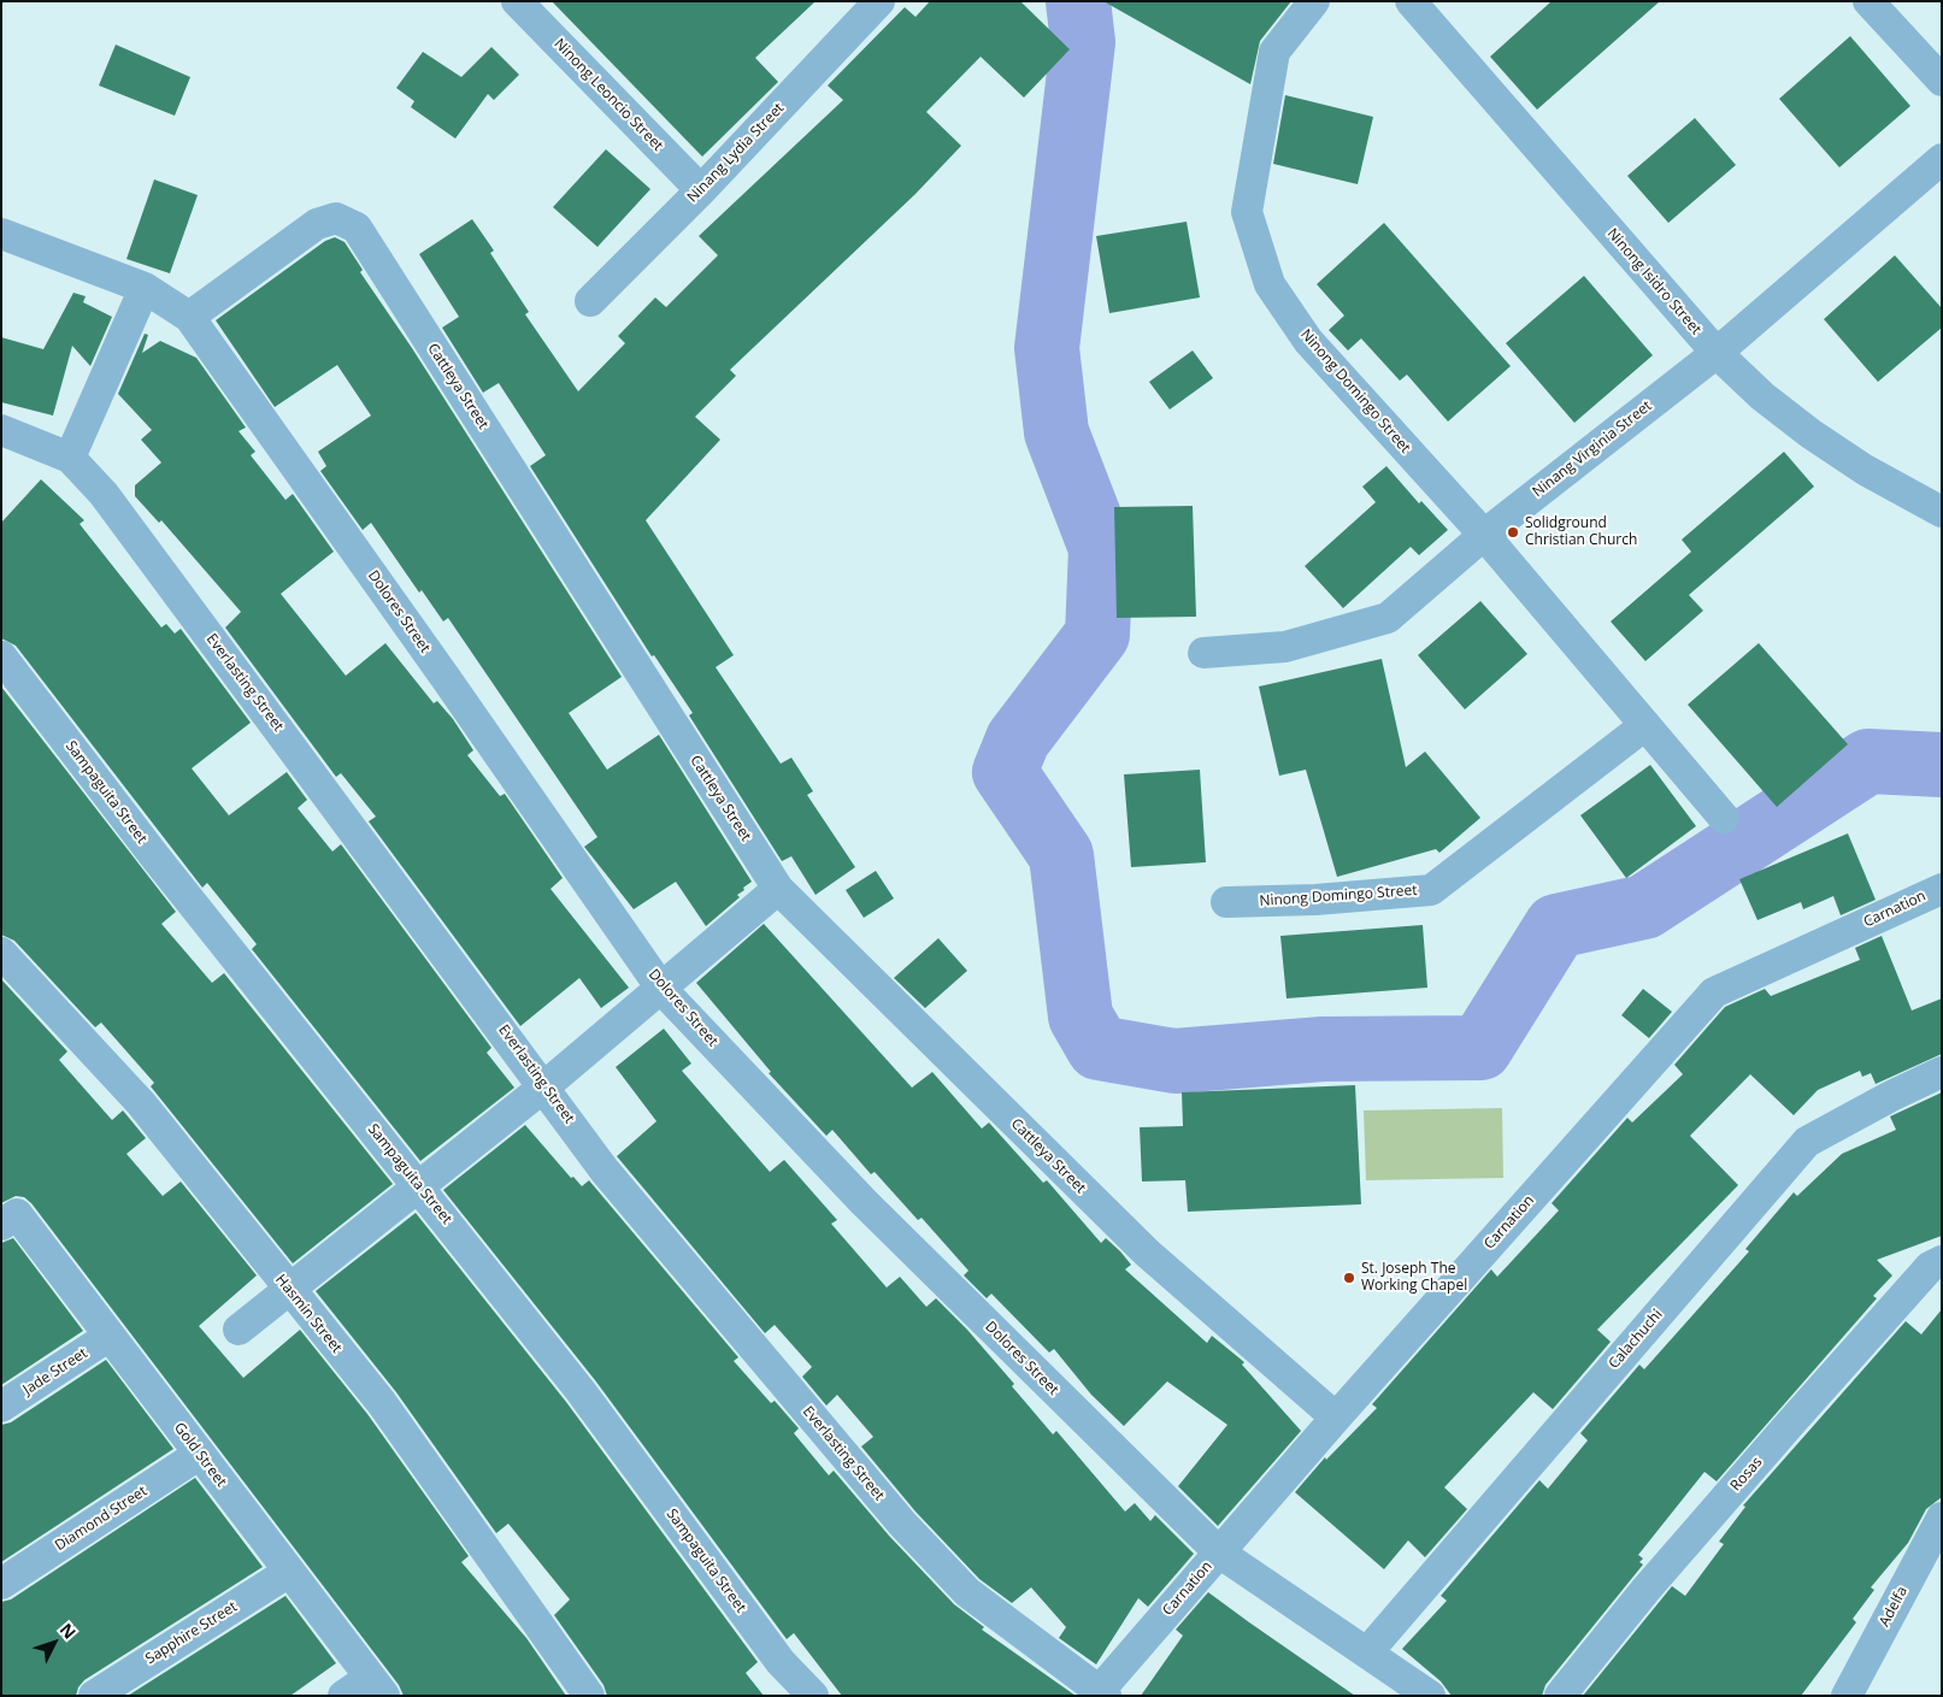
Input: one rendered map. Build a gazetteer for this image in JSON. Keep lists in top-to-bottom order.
{
  "streets": {
    "street": [
      "Ninong Leoncio Street",
      "Ninang Lydia Street",
      "Ninong Isidro Street",
      "Cattleya Street",
      "Ninong Domingo Street",
      "Ninang Virginia Street",
      "Dolores Street",
      "Everlasting Street",
      "Sampaguita Street",
      "Carnation",
      "Hasmin Street",
      "Calachuchi",
      "Jade Street",
      "Gold Street",
      "Rosas",
      "Diamond Street",
      "Adelfa",
      "Sapphire Street"
    ]
  },
  "crossings": [
    ["Ninong Leoncio Street", "Ninang Lydia Street"],
    ["Ninong Isidro Street", "Ninang Virginia Street"],
    ["Cattleya Street", "Dolores Street"],
    ["Cattleya Street", "Carnation"],
    ["Ninong Domingo Street", "Ninang Virginia Street"],
    ["Dolores Street", "Carnation"],
    ["Dolores Street", "Calachuchi"],
    ["Everlasting Street", "Carnation"],
    ["Jade Street", "Gold Street"],
    ["Gold Street", "Diamond Street"],
    ["Gold Street", "Sapphire Street"]
  ],
  "places": ["Solidground Christian Church", "St. Joseph The Working Chapel"],
  "north": "top right"
}
